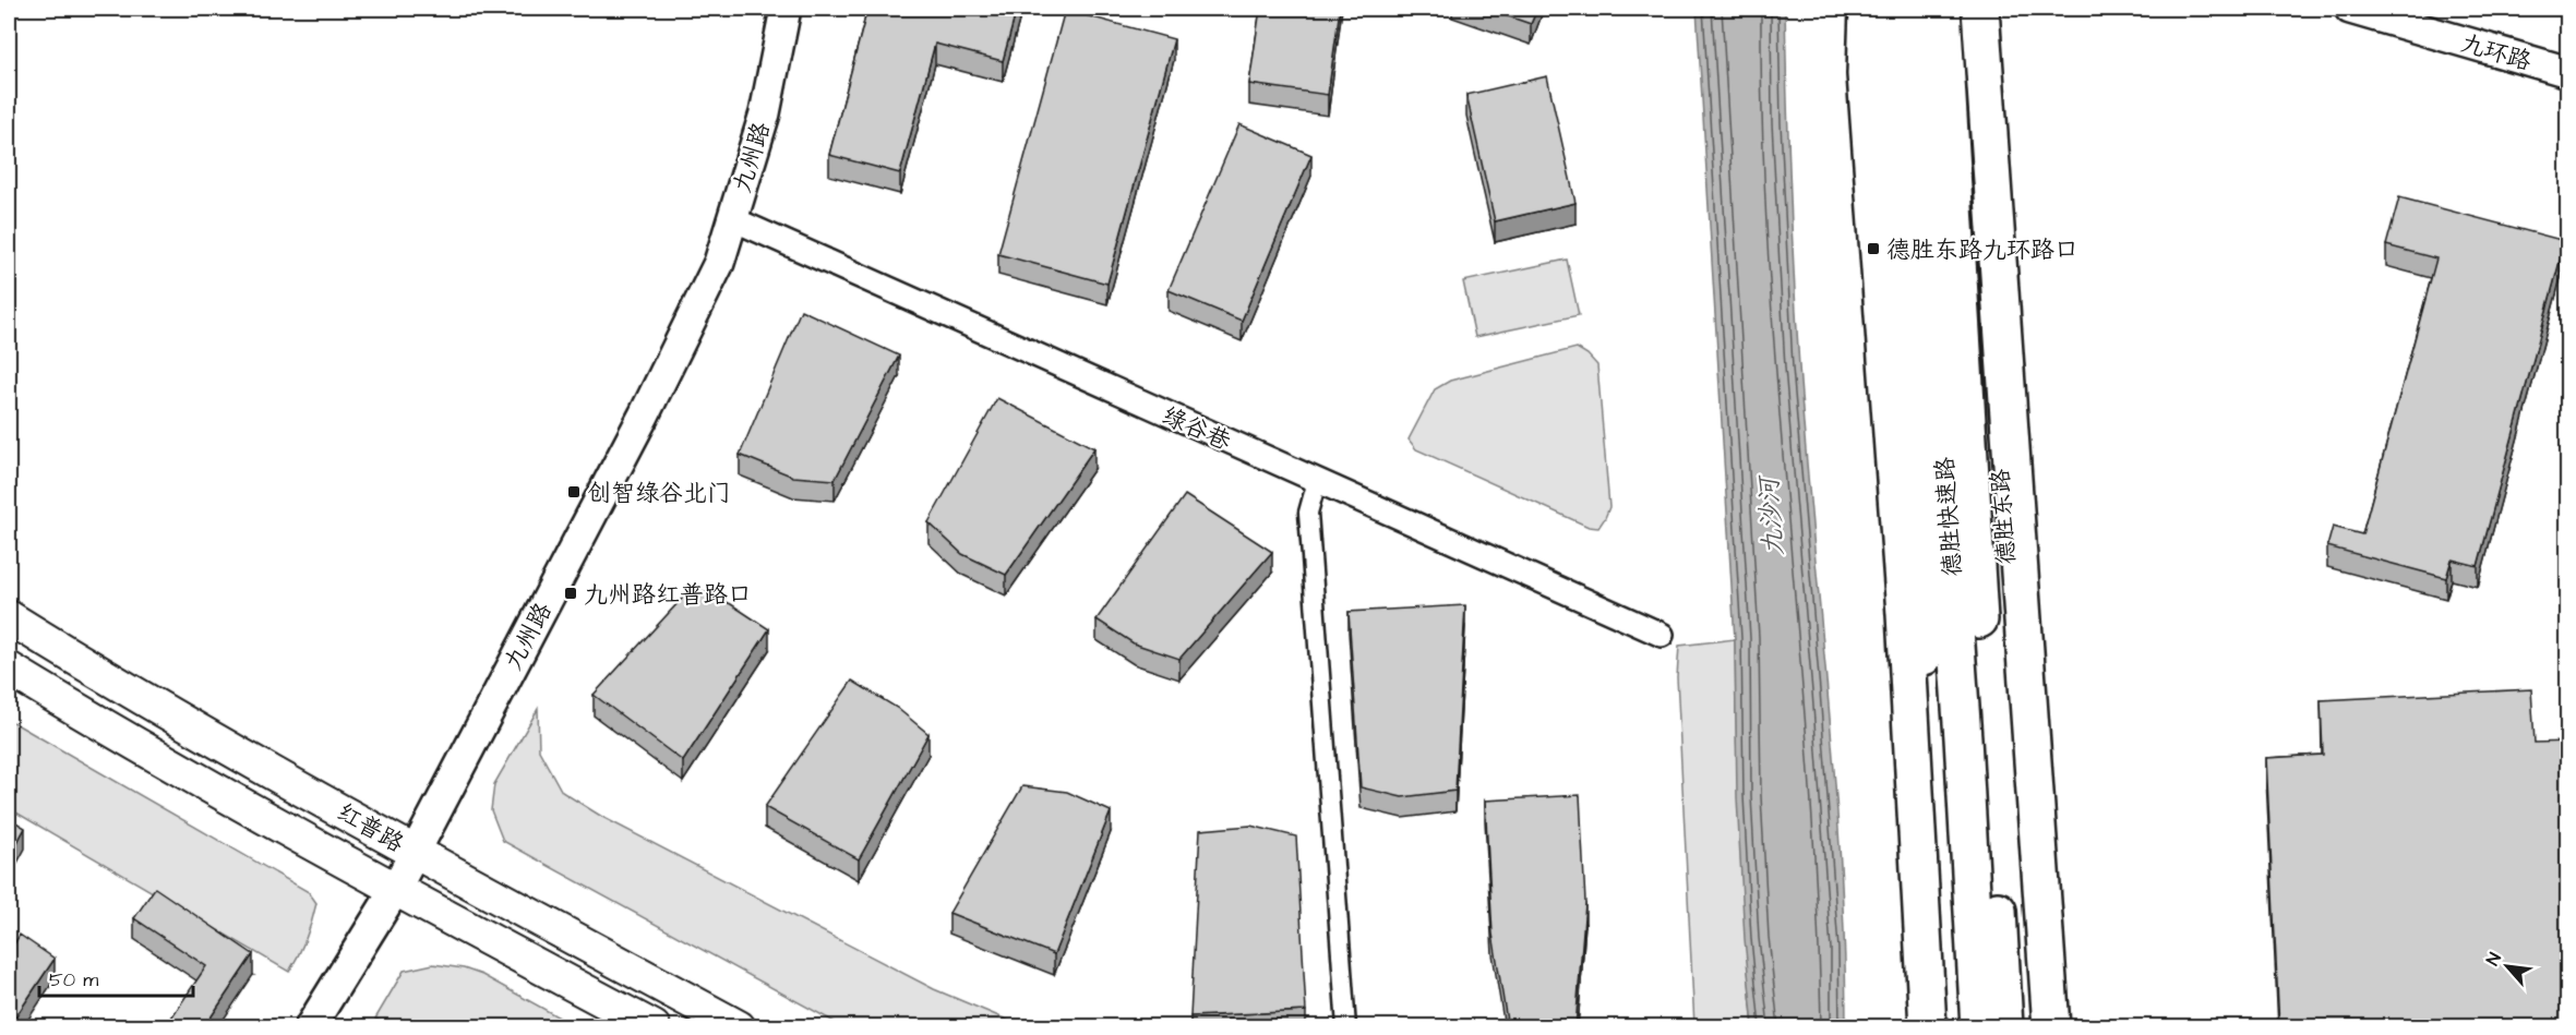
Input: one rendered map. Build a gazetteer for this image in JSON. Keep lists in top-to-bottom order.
{
  "streets": {
    "main road": ["德胜快速路", "德胜东路", "红普路"],
    "street": ["九环路", "九州路", "绿谷巷"]
  },
  "crossings": [
    ["九州路", "绿谷巷"],
    ["九州路", "红普路"]
  ],
  "water": ["九沙河"],
  "places": {
    "transit": ["德胜东路九环路口", "创智绿谷北门", "九州路红普路口"]
  },
  "scale_bar": "50 m",
  "north": "top left"
}
